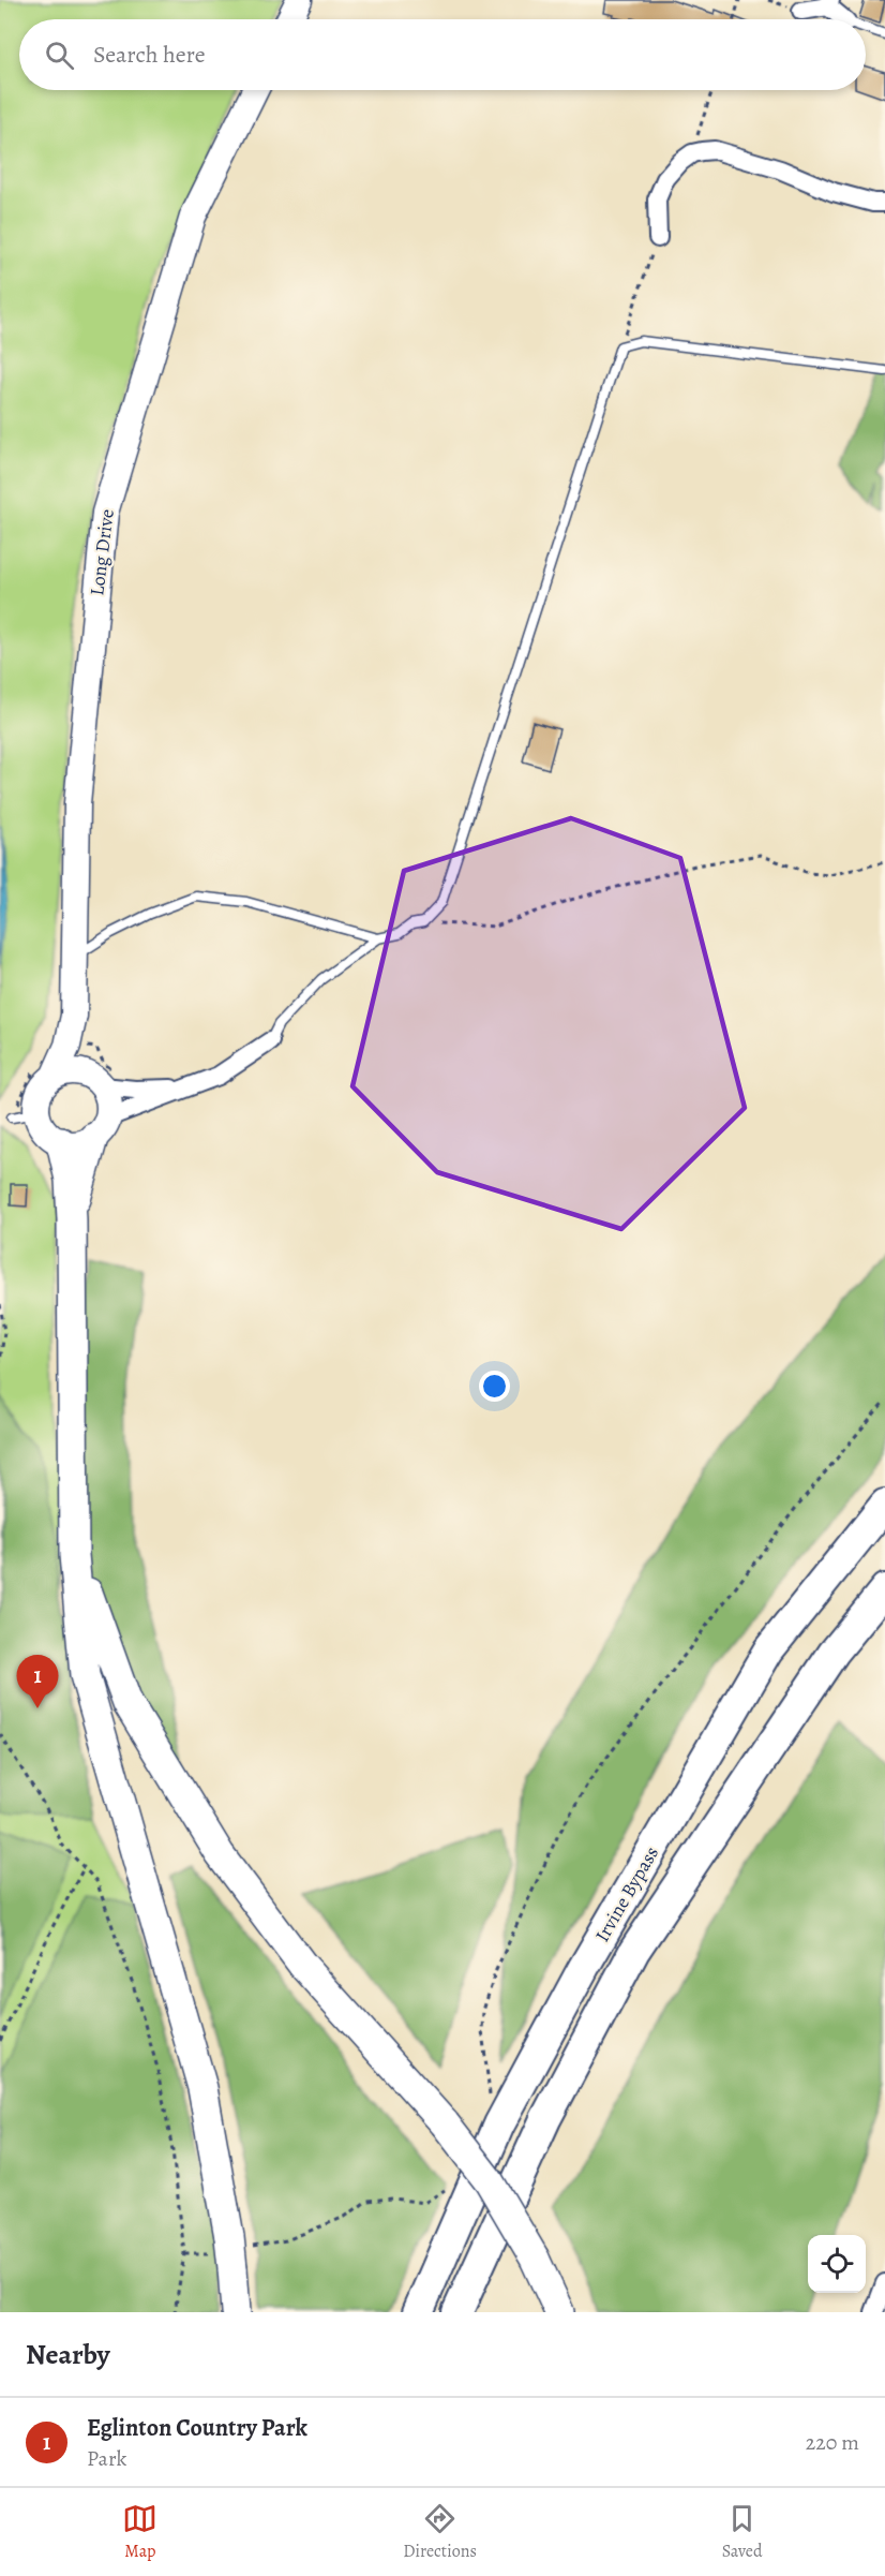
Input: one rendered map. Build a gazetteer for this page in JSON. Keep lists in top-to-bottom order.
{
  "streets": {
    "highway": ["Irvine Bypass"],
    "main road": ["Long Drive"]
  },
  "page": {
    "search": "Search here",
    "pins": "1",
    "heading": "Nearby",
    "list": [
      {
        "mark": "1",
        "name": "Eglinton Country Park",
        "note": "Park",
        "value": "220 m"
      }
    ],
    "nav": ["Map", "Directions", "Saved"]
  }
}
